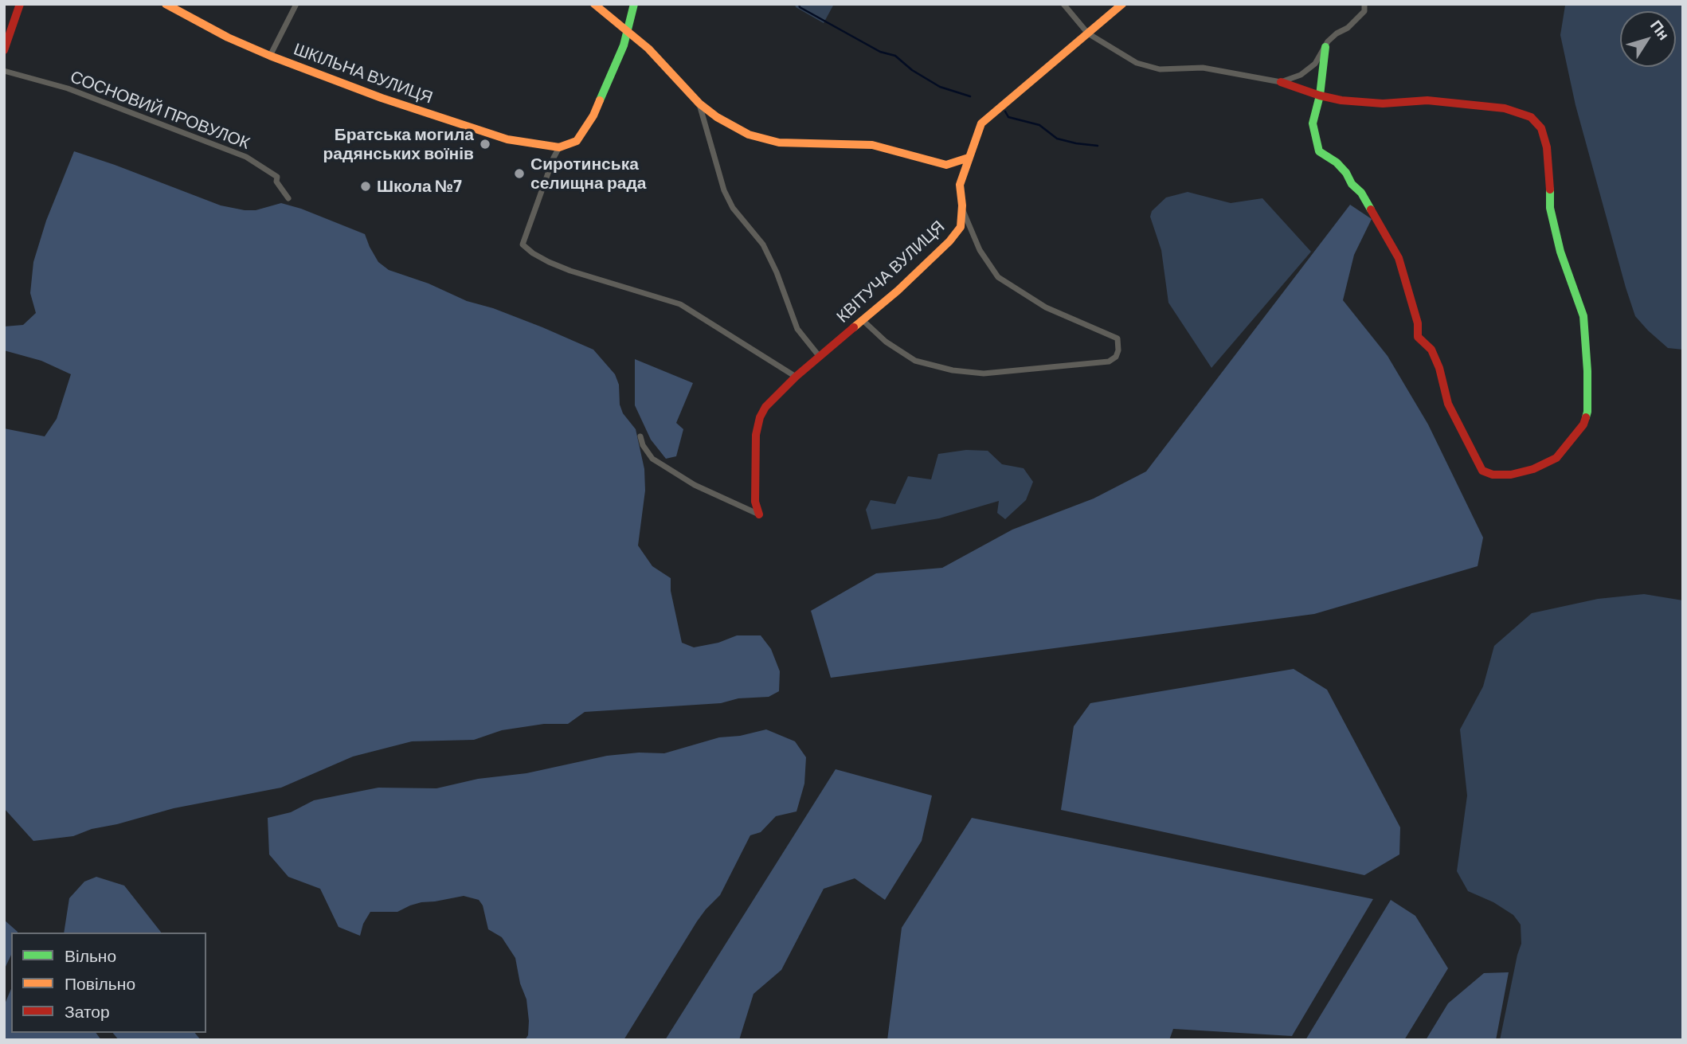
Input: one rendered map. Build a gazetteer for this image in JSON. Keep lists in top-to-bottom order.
{
  "streets": {
    "street": ["ШКІЛЬНА ВУЛИЦЯ", "СОСНОВИЙ ПРОВУЛОК", "КВІТУЧА ВУЛИЦЯ"]
  },
  "places": ["Братська могила радянських воїнів", "Сиротинська селищна рада", "Школа №7"],
  "legend": ["Вільно", "Повільно", "Затор"],
  "north": "top right"
}
